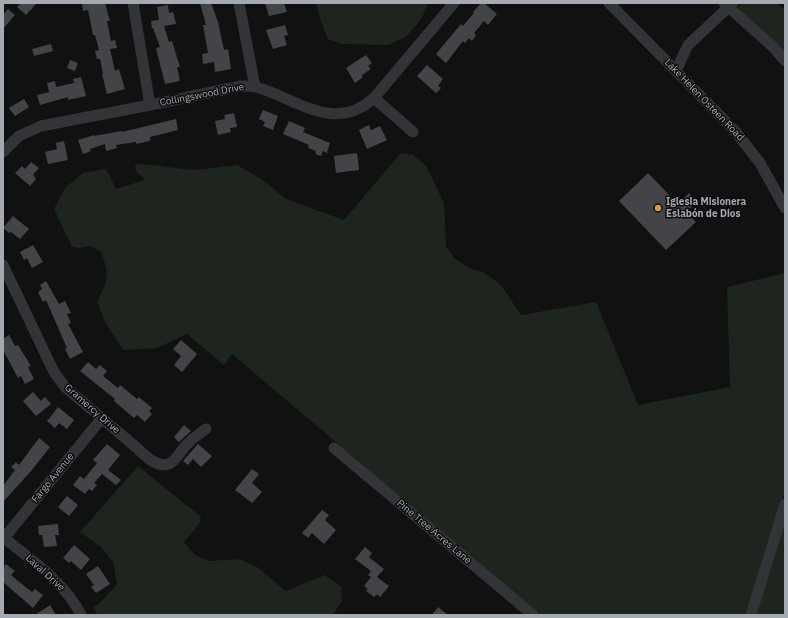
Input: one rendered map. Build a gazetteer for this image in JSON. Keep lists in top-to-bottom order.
{
  "streets": {
    "street": [
      "Collingswood Drive",
      "Lake Helen Osteen Road",
      "Gramercy Drive",
      "Fargo Avenue",
      "Pine Tree Acres Lane",
      "Laval Drive"
    ]
  },
  "crossings": [
    ["Gramercy Drive", "Fargo Avenue"],
    ["Fargo Avenue", "Laval Drive"]
  ],
  "places": ["Iglesia Misionera Eslabón de Dios"]
}
